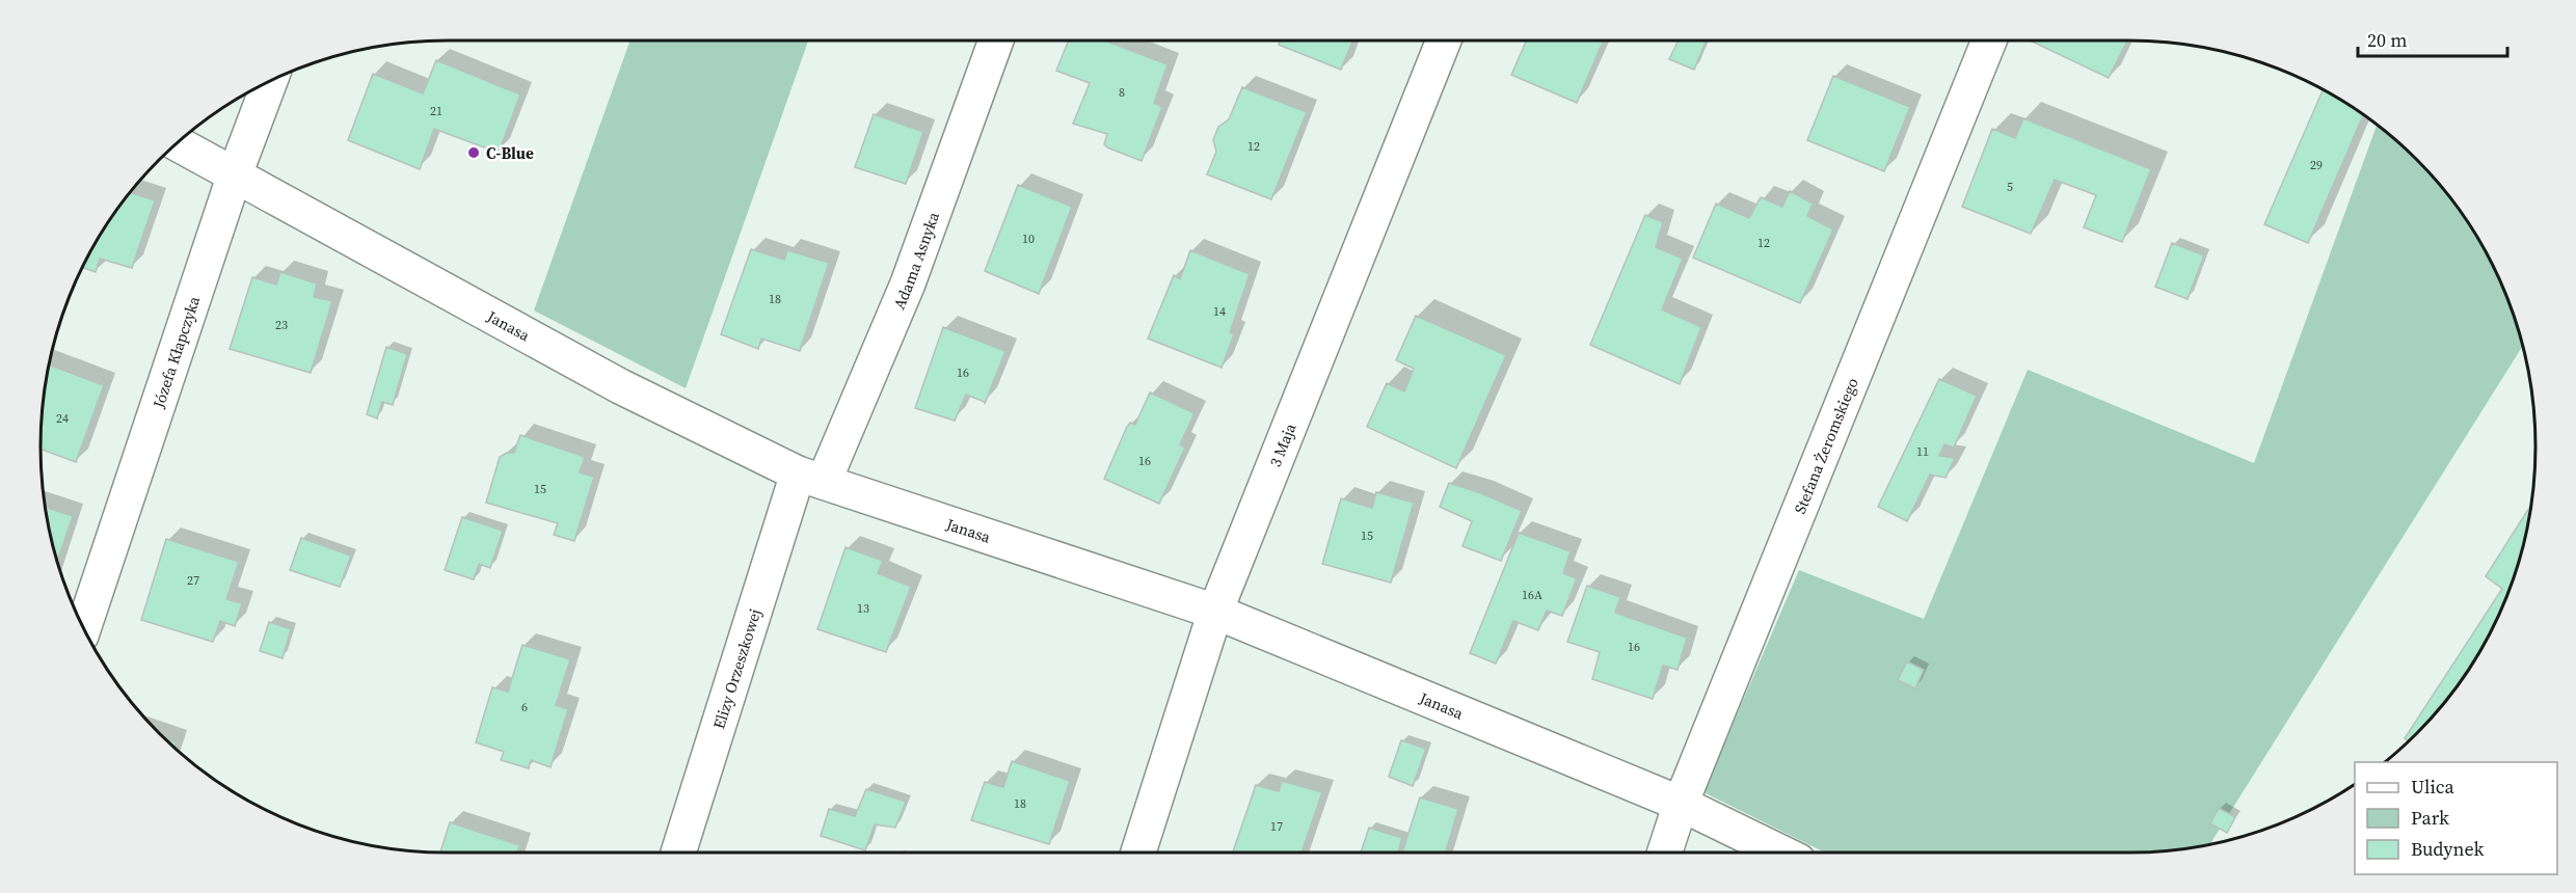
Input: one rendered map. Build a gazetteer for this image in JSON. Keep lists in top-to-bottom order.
{
  "streets": {
    "street": [
      "Adama Asnyka",
      "Janasa",
      "Józefa Kłapczyka",
      "3 Maja",
      "Stefana Żeromskiego",
      "Elizy Orzeszkowej"
    ]
  },
  "crossings": [
    ["Adama Asnyka", "Janasa"],
    ["Adama Asnyka", "Elizy Orzeszkowej"],
    ["Janasa", "Józefa Kłapczyka"],
    ["Janasa", "3 Maja"],
    ["Janasa", "Stefana Żeromskiego"],
    ["Janasa", "Elizy Orzeszkowej"]
  ],
  "places": ["C-Blue"],
  "house_numbers": [
    "8",
    "21",
    "12",
    "29",
    "5",
    "10",
    "12",
    "18",
    "14",
    "23",
    "16",
    "24",
    "11",
    "16",
    "15",
    "15",
    "27",
    "16A",
    "13",
    "16",
    "6",
    "18",
    "17"
  ],
  "legend": ["Ulica", "Park", "Budynek"],
  "scale_bar": "20 m"
}
